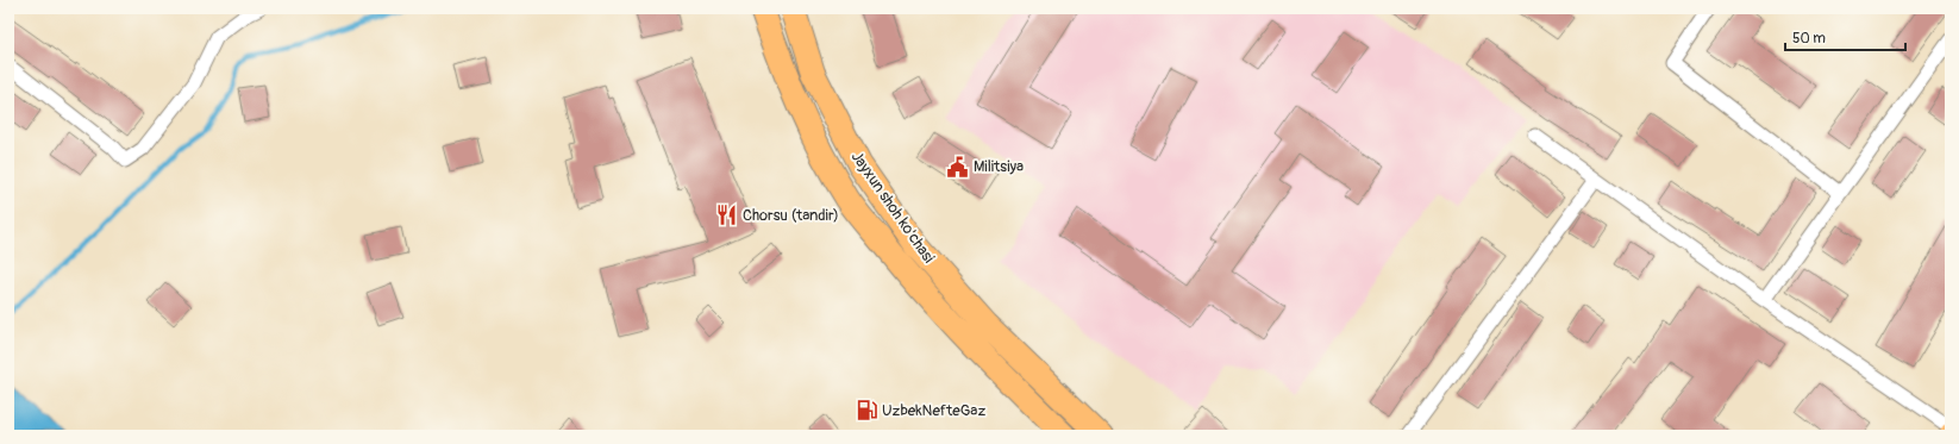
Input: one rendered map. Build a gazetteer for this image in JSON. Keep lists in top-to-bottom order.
{
  "streets": {
    "highway": ["Jayxun shoh ko'chasi"]
  },
  "places": {
    "public building": ["Militsiya"],
    "restaurant": ["Chorsu (tandir)"],
    "fuel station": ["UzbekNefteGaz"]
  },
  "scale_bar": "50 m"
}
